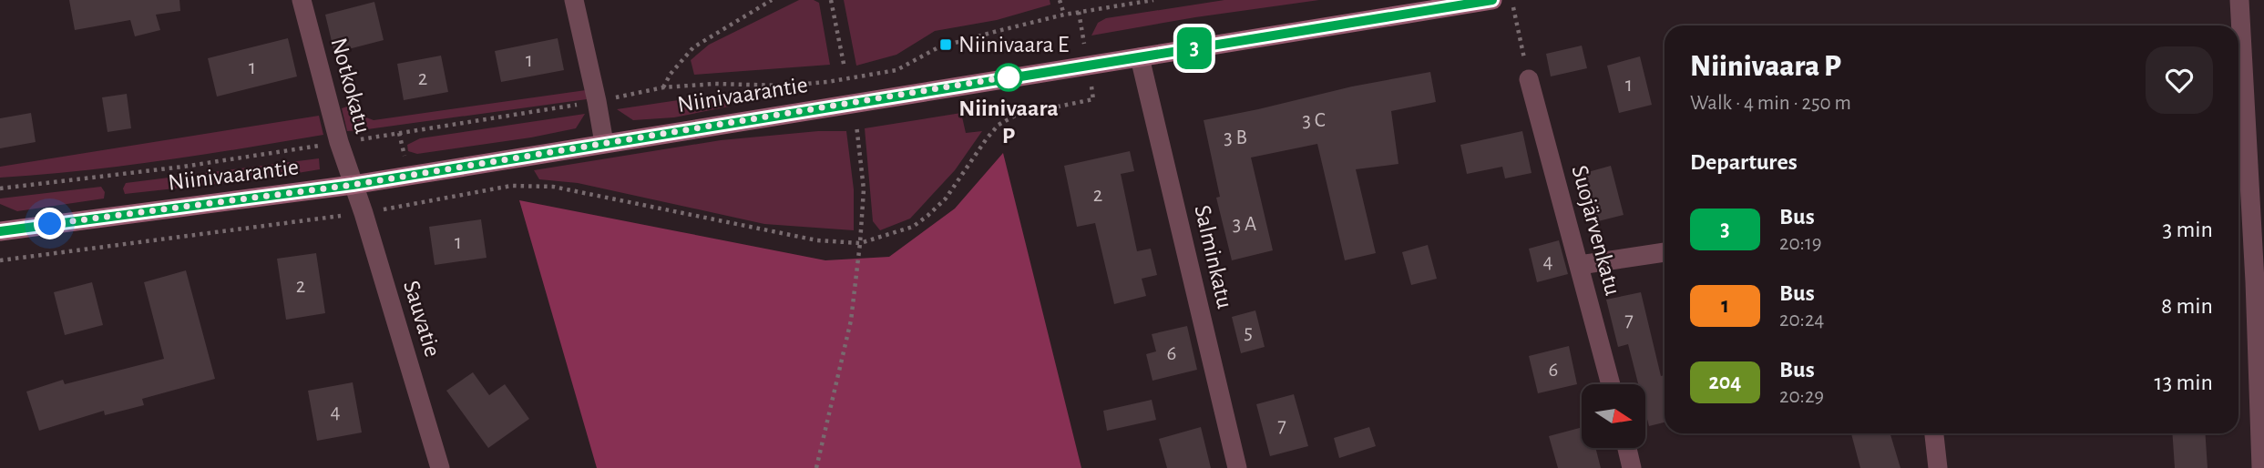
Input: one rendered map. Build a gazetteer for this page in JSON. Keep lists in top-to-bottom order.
{
  "streets": {
    "main road": ["Niinivaarantie"],
    "street": [
      "Notkokatu",
      "Suojärvenkatu",
      "Salminkatu",
      "Sauvatie"
    ]
  },
  "crossings": [
    ["Notkokatu", "Niinivaarantie"],
    ["Notkokatu", "Sauvatie"],
    ["Niinivaarantie", "Salminkatu"],
    ["Niinivaarantie", "Sauvatie"]
  ],
  "places": {
    "transit": ["Niinivaara E"],
    "other": ["Niinivaara P"]
  },
  "lines": ["bus line 3"],
  "house_numbers": [
    "1",
    "1",
    "2",
    "1",
    "3 C",
    "3 B",
    "2",
    "3 A",
    "1",
    "4",
    "2",
    "7",
    "5",
    "6",
    "6",
    "4",
    "7"
  ],
  "north": "right",
  "page": {
    "on_map": "3",
    "heading": [
      ["Niinivaara P", "Walk · 4 min · 250 m"],
      "Departures"
    ],
    "list": [
      {
        "mark": "3",
        "name": "Bus",
        "note": "20:19",
        "value": "3 min"
      },
      {
        "mark": "1",
        "name": "Bus",
        "note": "20:24",
        "value": "8 min"
      },
      {
        "mark": "204",
        "name": "Bus",
        "note": "20:29",
        "value": "13 min"
      }
    ]
  }
}
